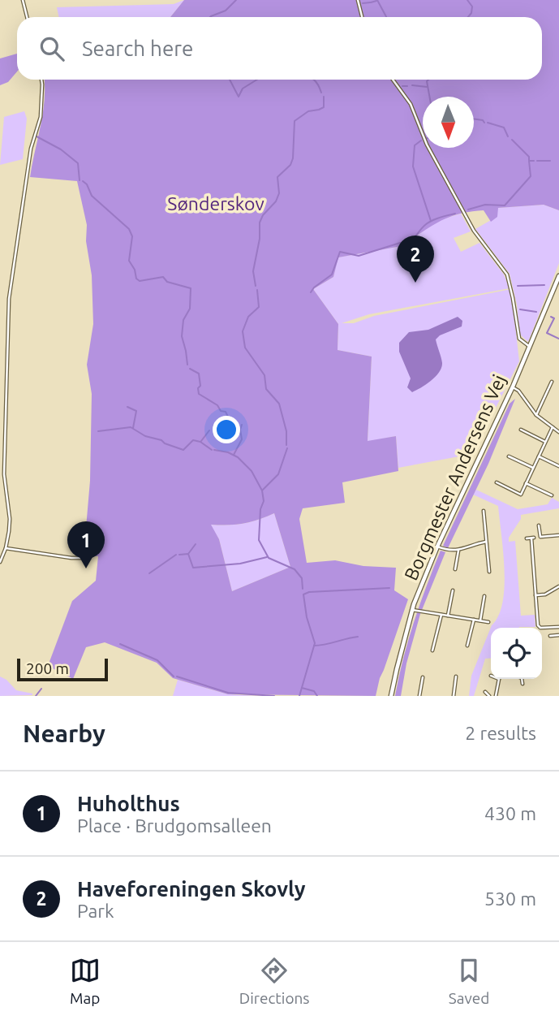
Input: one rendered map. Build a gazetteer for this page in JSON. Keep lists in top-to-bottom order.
{
  "streets": {
    "street": ["Borgmester Andersens Vej"]
  },
  "parks": ["Sønderskov"],
  "scale_bar": "200 m",
  "north": "bottom",
  "page": {
    "search": "Search here",
    "pins": ["2", "1"],
    "scale": "200 m",
    "heading": ["Nearby", "2 results"],
    "list": [
      {
        "mark": "1",
        "name": "Huholthus",
        "note": "Place · Brudgomsalleen",
        "value": "430 m"
      },
      {
        "mark": "2",
        "name": "Haveforeningen Skovly",
        "note": "Park",
        "value": "530 m"
      }
    ],
    "nav": ["Map", "Directions", "Saved"]
  }
}
